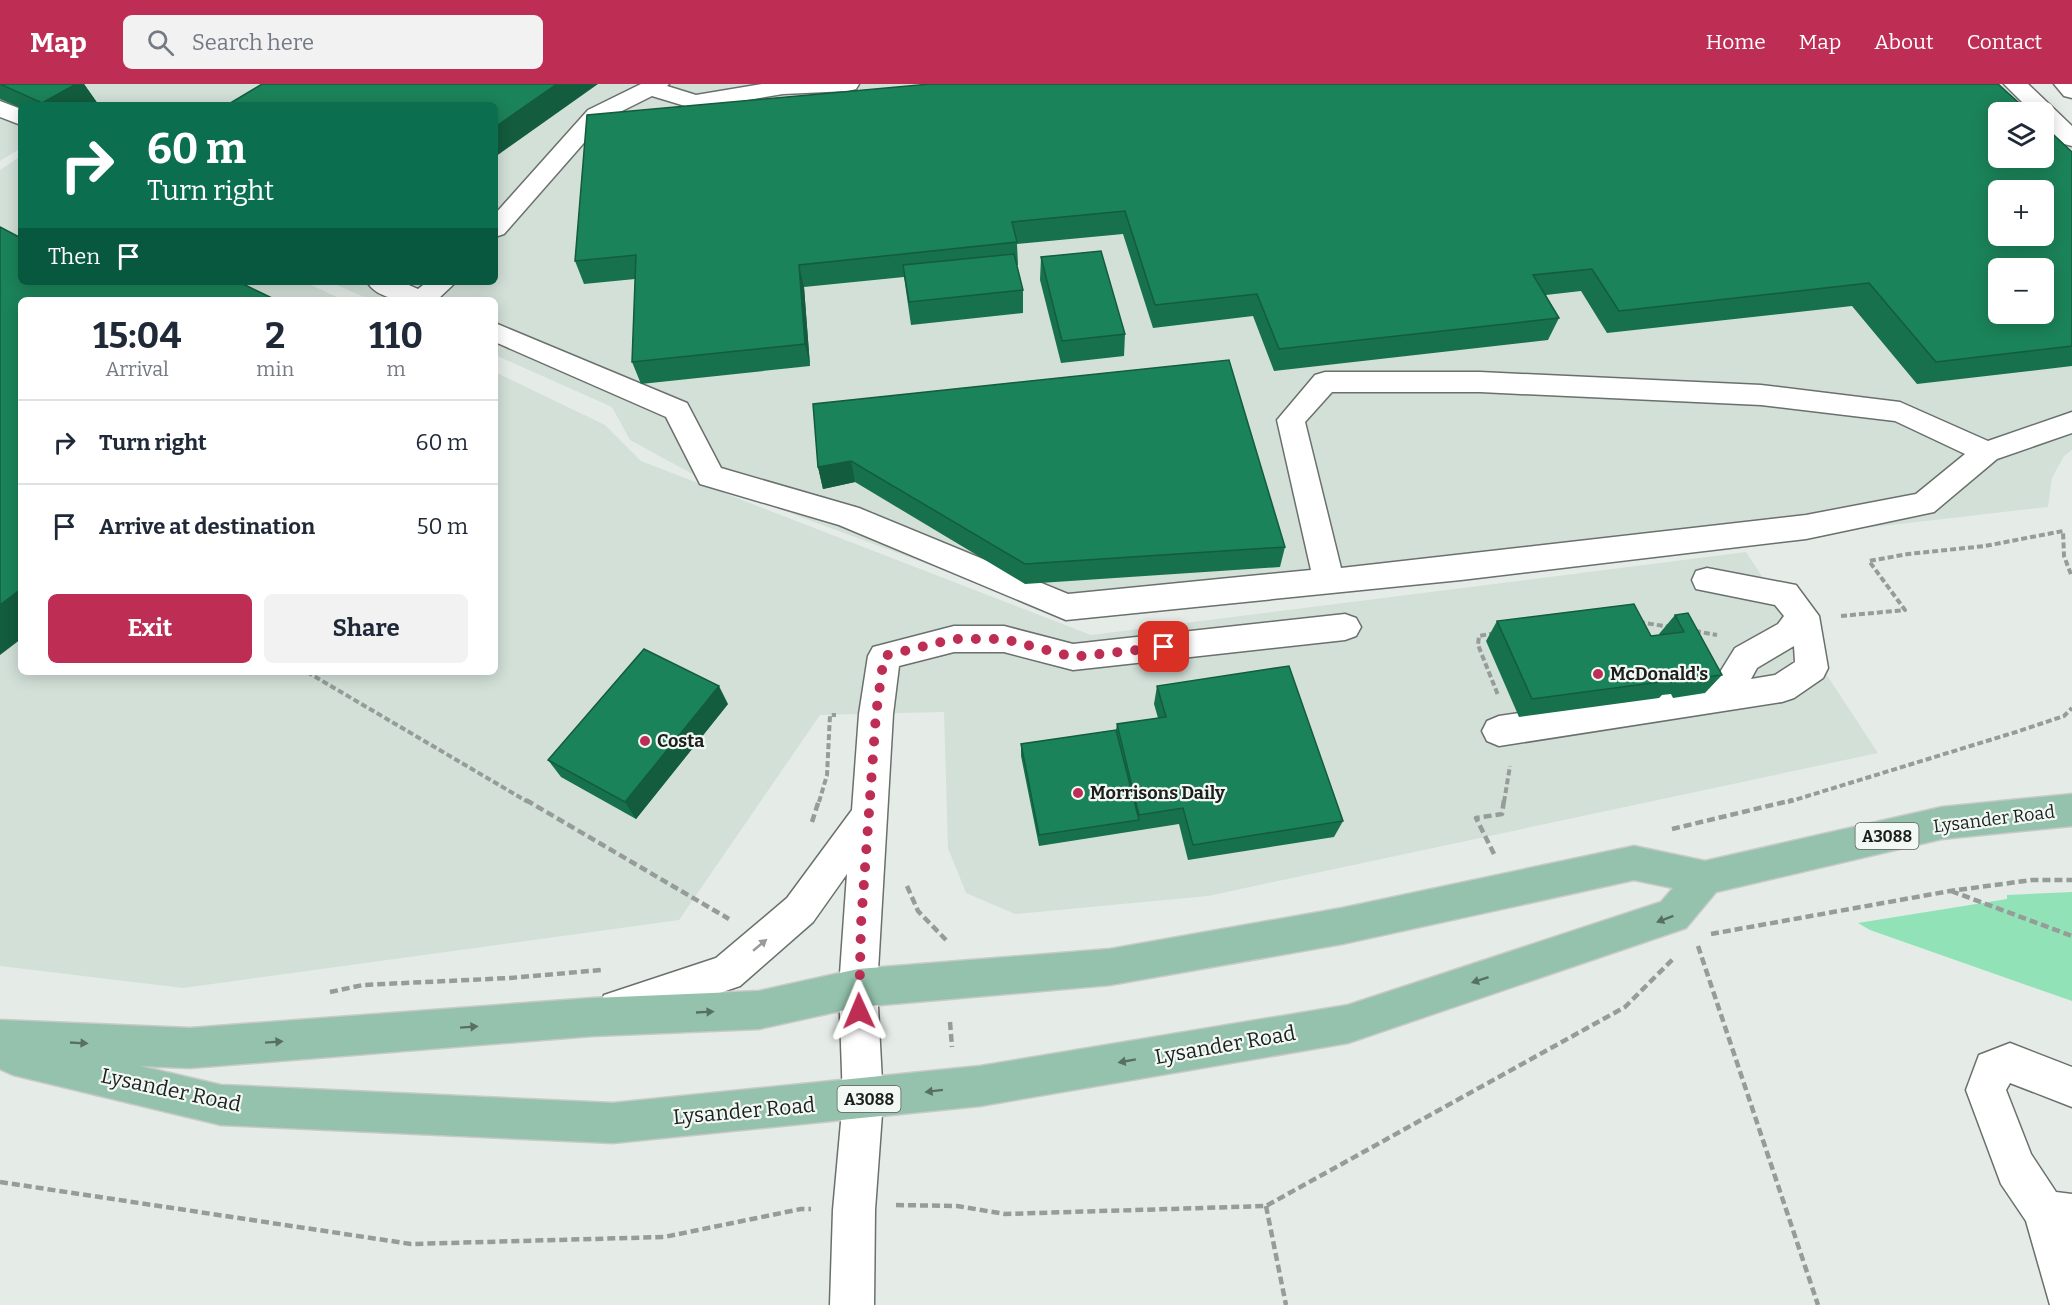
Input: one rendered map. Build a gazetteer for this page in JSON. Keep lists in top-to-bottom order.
{
  "streets": {
    "main road": ["Lysander Road", "A3088"]
  },
  "places": ["McDonald's", "Costa", "Morrisons Daily"],
  "page": {
    "header": "Map",
    "search": "Search here",
    "nav": [
      "Home",
      "Map",
      "About",
      "Contact"
    ],
    "map_buttons": ["+", "−"],
    "turn": ["60 m", "Turn right"],
    "then": "Then",
    "eta": [
      "15:04",
      "Arrival",
      "2",
      "min",
      "110",
      "m"
    ],
    "list": [
      {
        "name": "Turn right",
        "value": "60 m"
      },
      {
        "name": "Arrive at destination",
        "value": "50 m"
      }
    ],
    "buttons": ["Exit", "Share"]
  }
}
